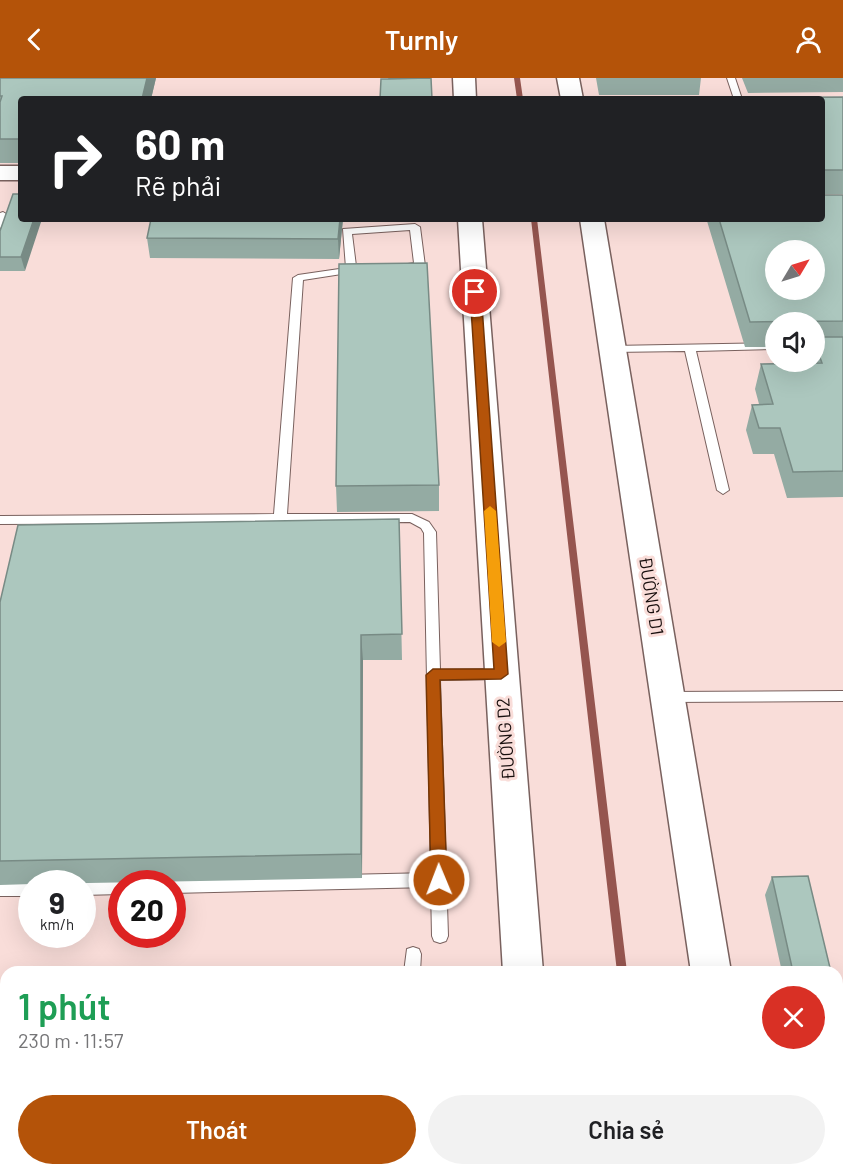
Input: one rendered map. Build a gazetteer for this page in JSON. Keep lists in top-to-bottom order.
{
  "streets": {
    "street": ["ĐƯỜNG D1", "ĐƯỜNG D2"]
  },
  "north": "top right",
  "page": {
    "header": "Turnly",
    "turn": ["60 m", "Rẽ phải"],
    "speed": "9 km/h",
    "limit": "20",
    "heading": ["1 phút", "230 m · 11:57"],
    "buttons": ["Thoát", "Chia sẻ"]
  }
}
